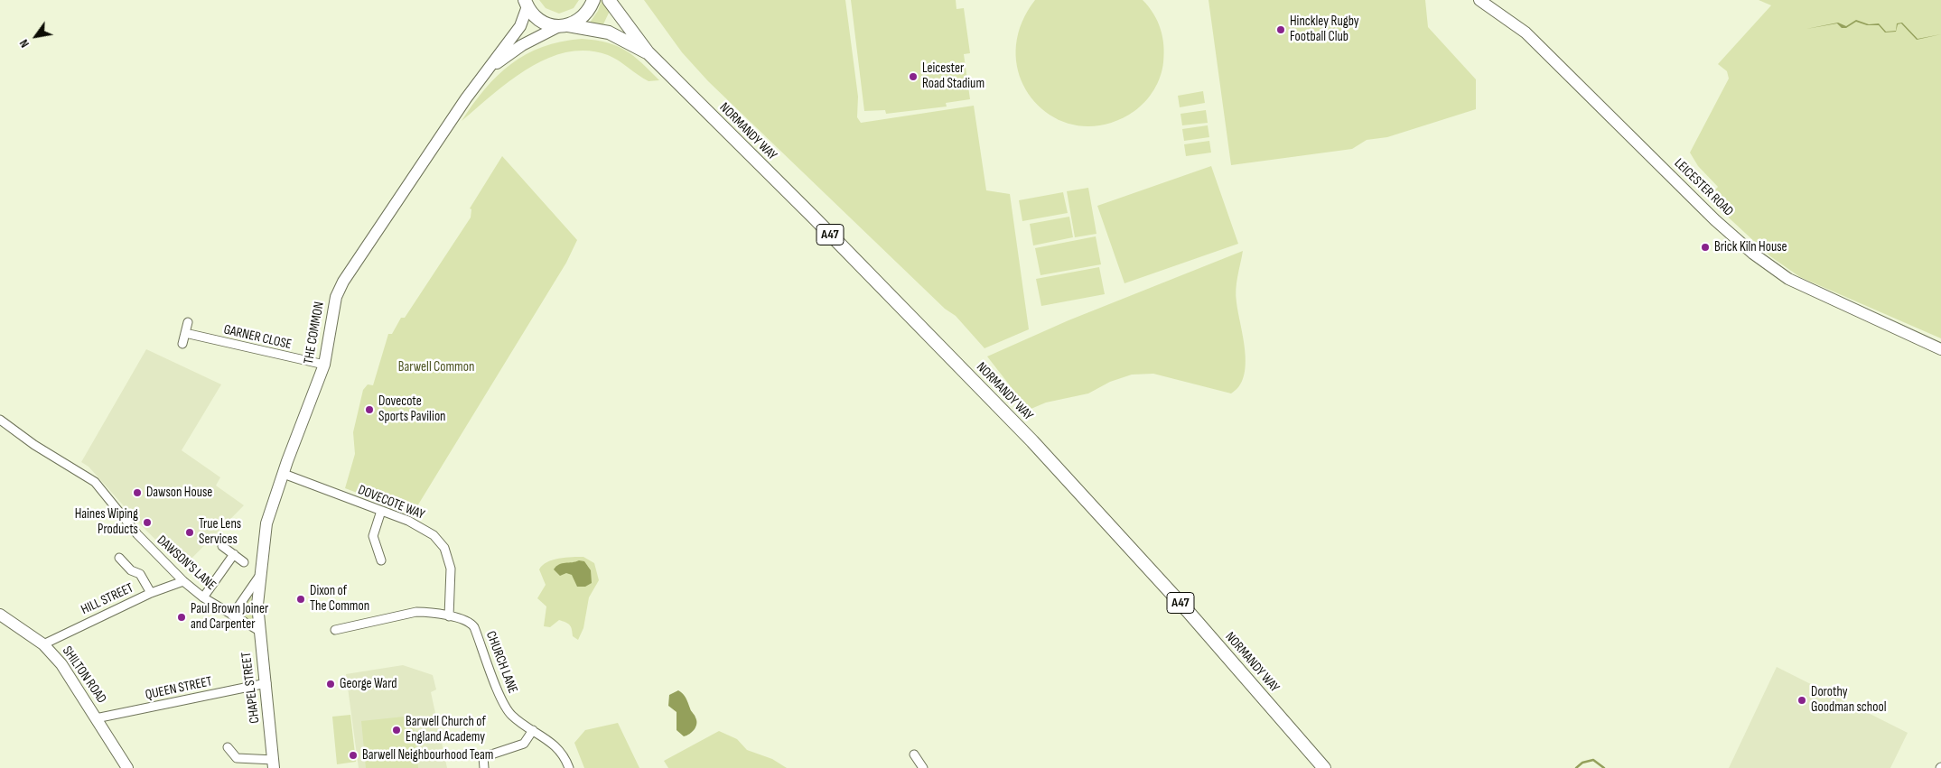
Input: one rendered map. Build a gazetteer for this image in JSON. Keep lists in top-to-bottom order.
{
  "streets": {
    "main road": ["NORMANDY WAY", "A47"],
    "street": [
      "LEICESTER ROAD",
      "THE COMMON",
      "GARNER CLOSE",
      "DOVECOTE WAY",
      "DAWSON'S LANE",
      "HILL STREET",
      "CHURCH LANE",
      "SHILTON ROAD",
      "CHAPEL STREET",
      "QUEEN STREET"
    ]
  },
  "crossings": [
    ["NORMANDY WAY", "THE COMMON"],
    ["THE COMMON", "GARNER CLOSE"],
    ["THE COMMON", "DOVECOTE WAY"],
    ["THE COMMON", "CHAPEL STREET"],
    ["DOVECOTE WAY", "CHURCH LANE"],
    ["DAWSON'S LANE", "HILL STREET"],
    ["DAWSON'S LANE", "CHAPEL STREET"],
    ["HILL STREET", "SHILTON ROAD"],
    ["SHILTON ROAD", "QUEEN STREET"],
    ["CHAPEL STREET", "QUEEN STREET"]
  ],
  "parks": ["Barwell Common"],
  "places": [
    "Hinckley Rugby Football Club",
    "Leicester Road Stadium",
    "Brick Kiln House",
    "Dovecote Sports Pavilion",
    "Dawson House",
    "Haines Wiping Products",
    "True Lens Services",
    "Dixon of The Common",
    "Paul Brown Joiner and Carpenter",
    "George Ward",
    "Dorothy Goodman school",
    "Barwell Church of England Academy",
    "Barwell Neighbourhood Team"
  ],
  "north": "bottom left"
}
